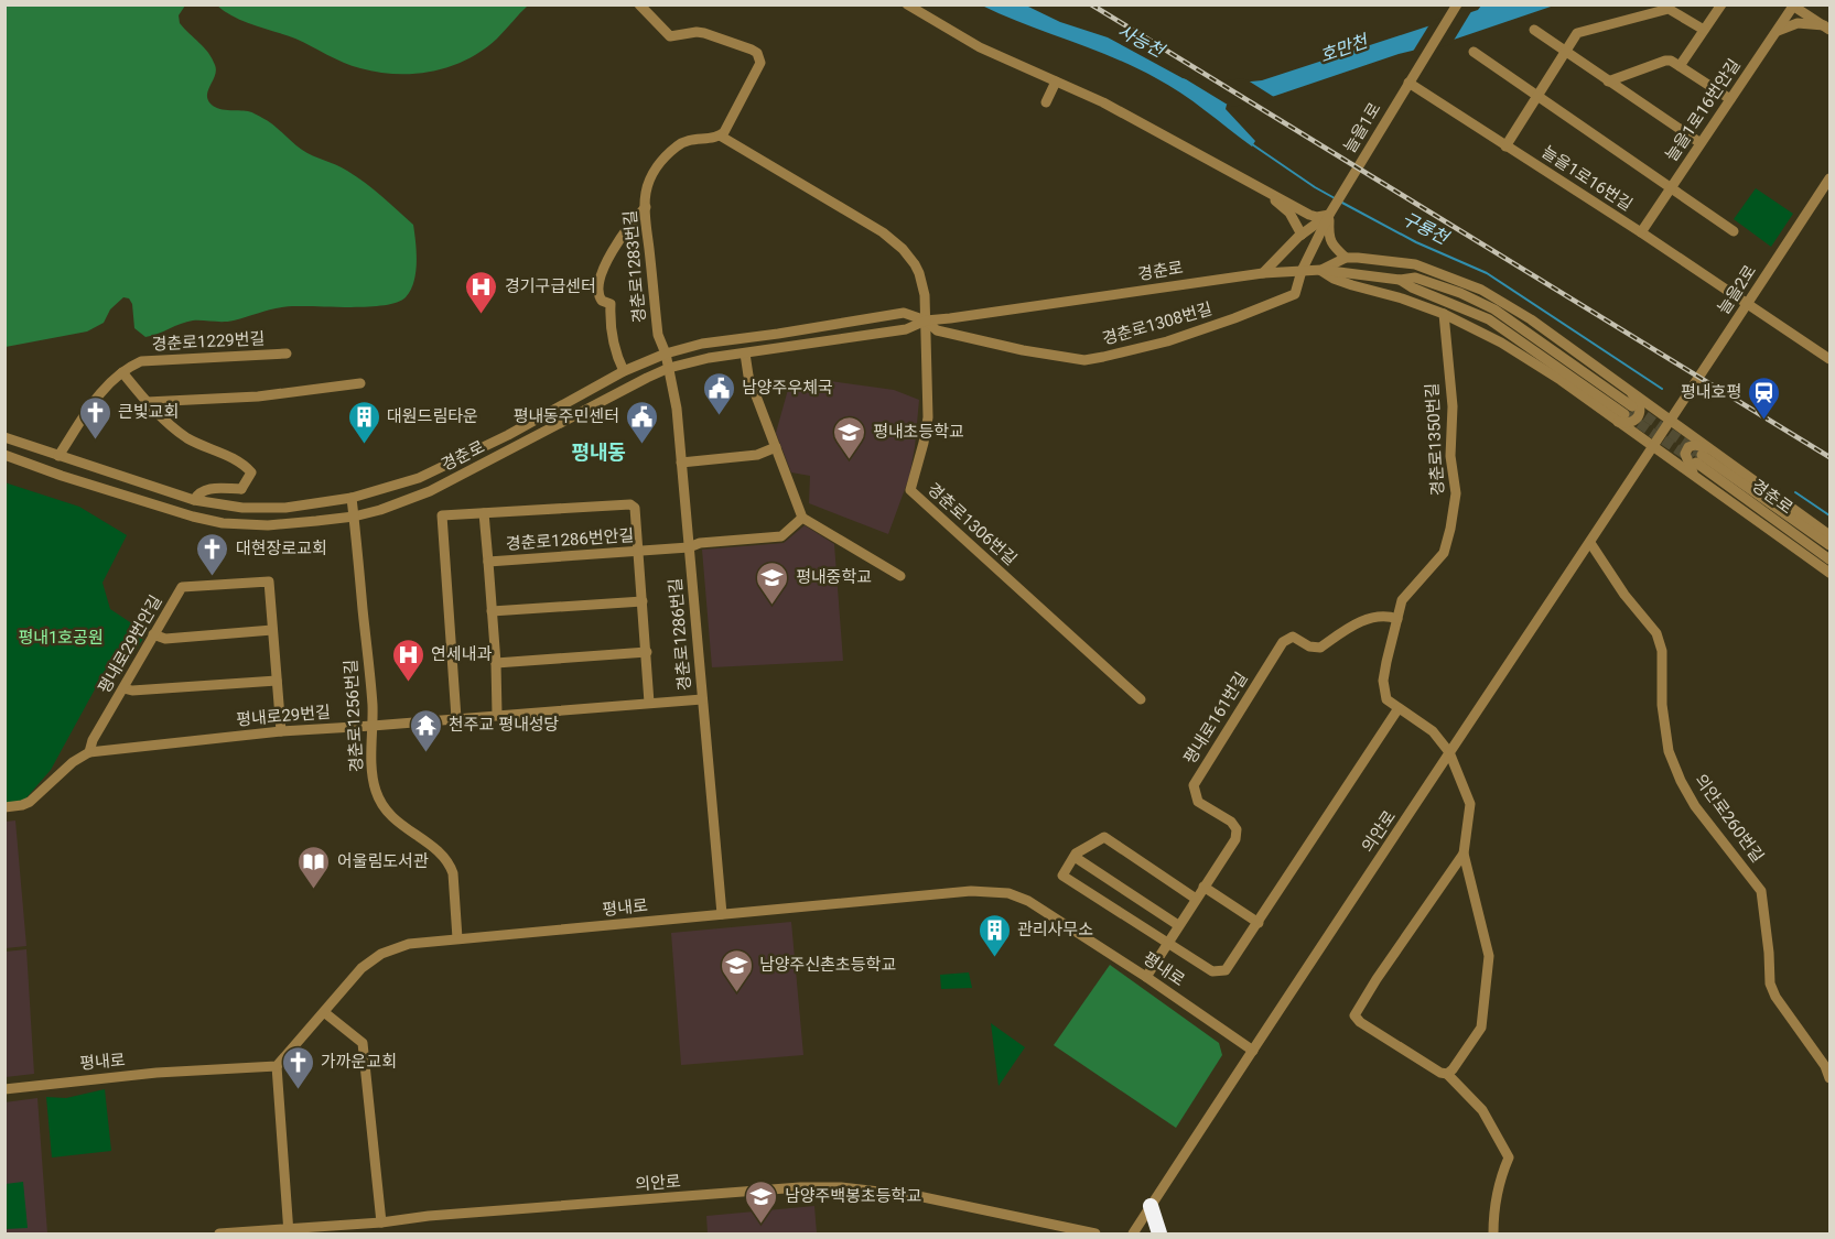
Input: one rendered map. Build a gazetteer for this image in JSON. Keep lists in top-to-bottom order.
{
  "streets": {
    "street": [
      "늘을1로16번안길",
      "늘을1로",
      "늘을1로16번길",
      "경춘로1283번길",
      "경춘로",
      "늘을2로",
      "경춘로1308번길",
      "경춘로1229번길",
      "경춘로1350번길",
      "경춘로1306번길",
      "경춘로1286번안길",
      "경춘로1286번길",
      "평내로29번안길",
      "평내로29번길",
      "경춘로1256번길",
      "평내로161번길",
      "의안로260번길",
      "의안로",
      "평내로"
    ]
  },
  "crossings": [
    ["늘을1로16번안길", "늘을1로16번길"],
    ["늘을1로", "늘을1로16번길"],
    ["늘을1로", "경춘로"],
    ["늘을1로", "경춘로1308번길"],
    ["늘을1로16번길", "늘을2로"],
    ["경춘로1283번길", "경춘로"],
    ["경춘로1283번길", "경춘로1286번길"],
    ["경춘로", "경춘로1308번길"],
    ["경춘로", "경춘로1229번길"],
    ["경춘로", "경춘로1306번길"],
    ["경춘로", "경춘로1286번길"],
    ["경춘로", "경춘로1256번길"],
    ["늘을2로", "의안로"],
    ["경춘로1308번길", "경춘로1306번길"],
    ["경춘로1350번길", "평내로161번길"],
    ["경춘로1350번길", "의안로"],
    ["경춘로1286번안길", "경춘로1286번길"],
    ["경춘로1286번안길", "평내로29번길"],
    ["경춘로1286번길", "평내로29번길"],
    ["경춘로1286번길", "평내로"],
    ["평내로29번안길", "평내로29번길"],
    ["평내로29번길", "경춘로1256번길"],
    ["경춘로1256번길", "평내로"],
    ["평내로161번길", "평내로"],
    ["의안로260번길", "의안로"],
    ["의안로", "평내로"]
  ],
  "districts": ["평내동"],
  "water": ["사능천", "호만천", "구룡천"],
  "parks": ["평내1호공원"],
  "places": {
    "hospital": ["경기구급센터", "연세내과"],
    "public building": ["남양주우체국", "평내동주민센터"],
    "station": ["평내호평"],
    "church": ["큰빛교회", "대현장로교회", "가까운교회"],
    "building": ["대원드림타운", "관리사무소"],
    "school or university": [
      "평내초등학교",
      "평내중학교",
      "남양주신촌초등학교",
      "남양주백봉초등학교"
    ],
    "temple": ["천주교 평내성당"],
    "library": ["어울림도서관"]
  }
}
